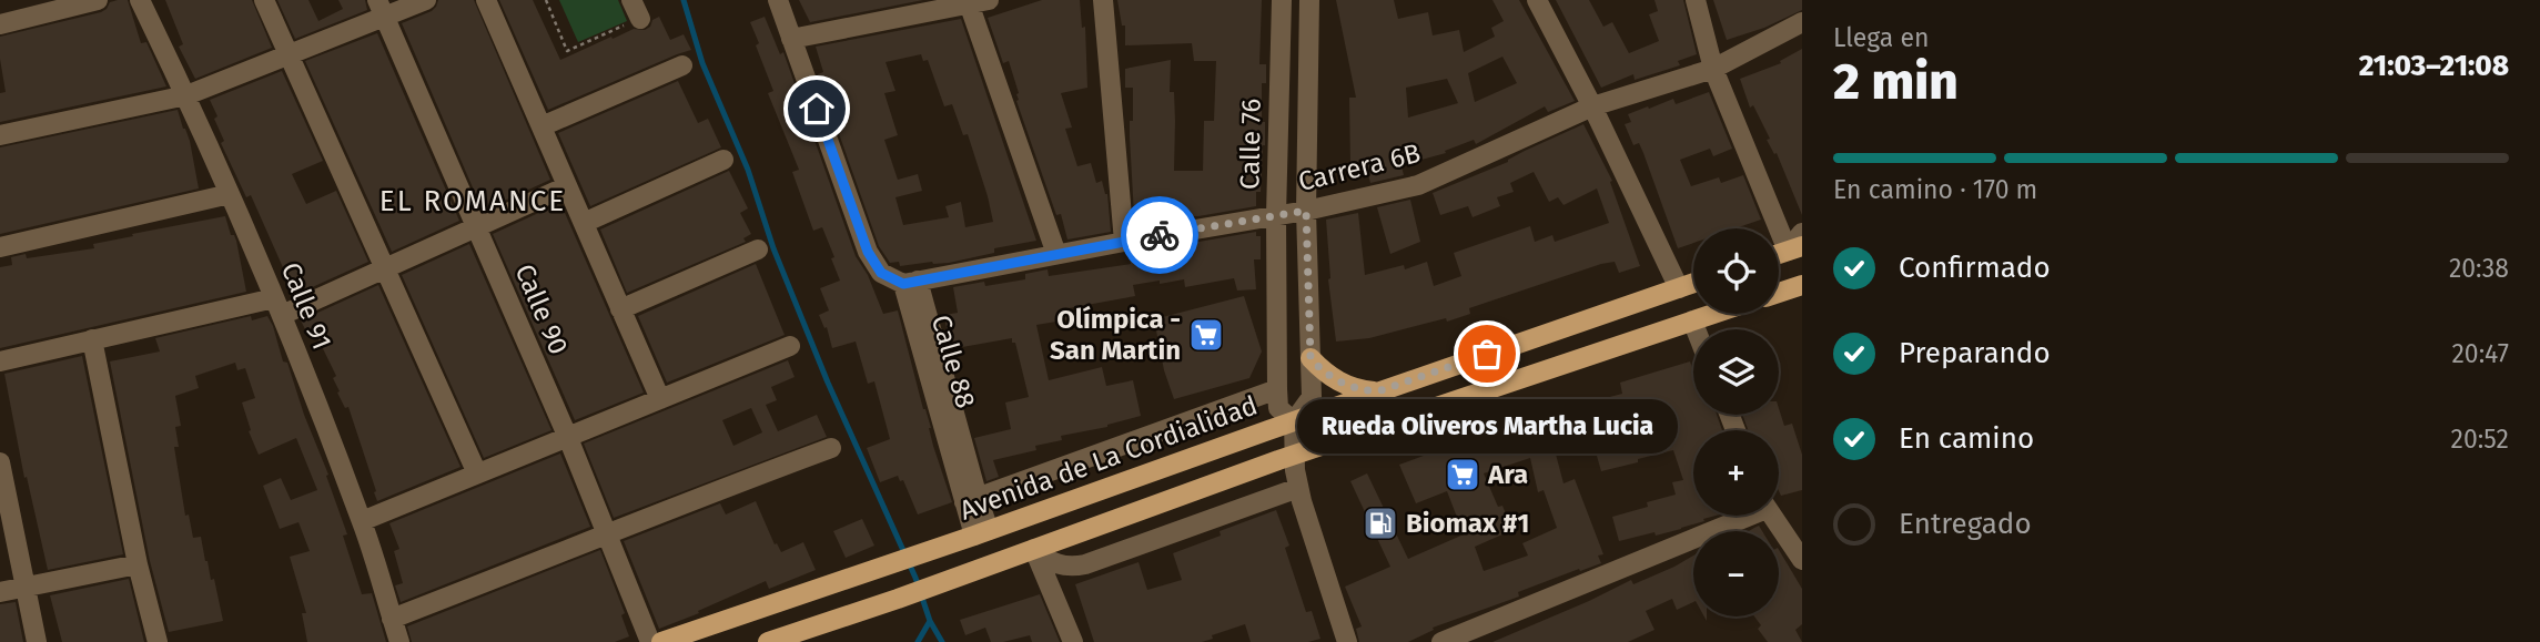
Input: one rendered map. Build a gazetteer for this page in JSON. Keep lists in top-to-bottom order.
{
  "streets": {
    "main road": ["Avenida de La Cordialidad"],
    "street": [
      "Calle 76",
      "Carrera 6B",
      "Calle 91",
      "Calle 90",
      "Calle 88"
    ]
  },
  "crossings": [
    ["Calle 76", "Carrera 6B"],
    ["Calle 76", "Avenida de La Cordialidad"],
    ["Carrera 6B", "Calle 88"],
    ["Calle 88", "Avenida de La Cordialidad"]
  ],
  "districts": ["EL ROMANCE"],
  "places": {
    "supermarket": ["Olímpica - San Martin", "Ara"],
    "other": ["Rueda Oliveros Martha Lucia"],
    "fuel station": ["Biomax #1"]
  },
  "page": {
    "heading": ["2 min", "Llega en", "21:03–21:08"],
    "bar": "En camino · 170 m",
    "list": [
      ["Confirmado", "20:38"],
      ["Preparando", "20:47"],
      ["En camino", "20:52"],
      "Entregado"
    ],
    "map_buttons": ["+", "−"],
    "bubble": "Rueda Oliveros Martha Lucia"
  }
}
